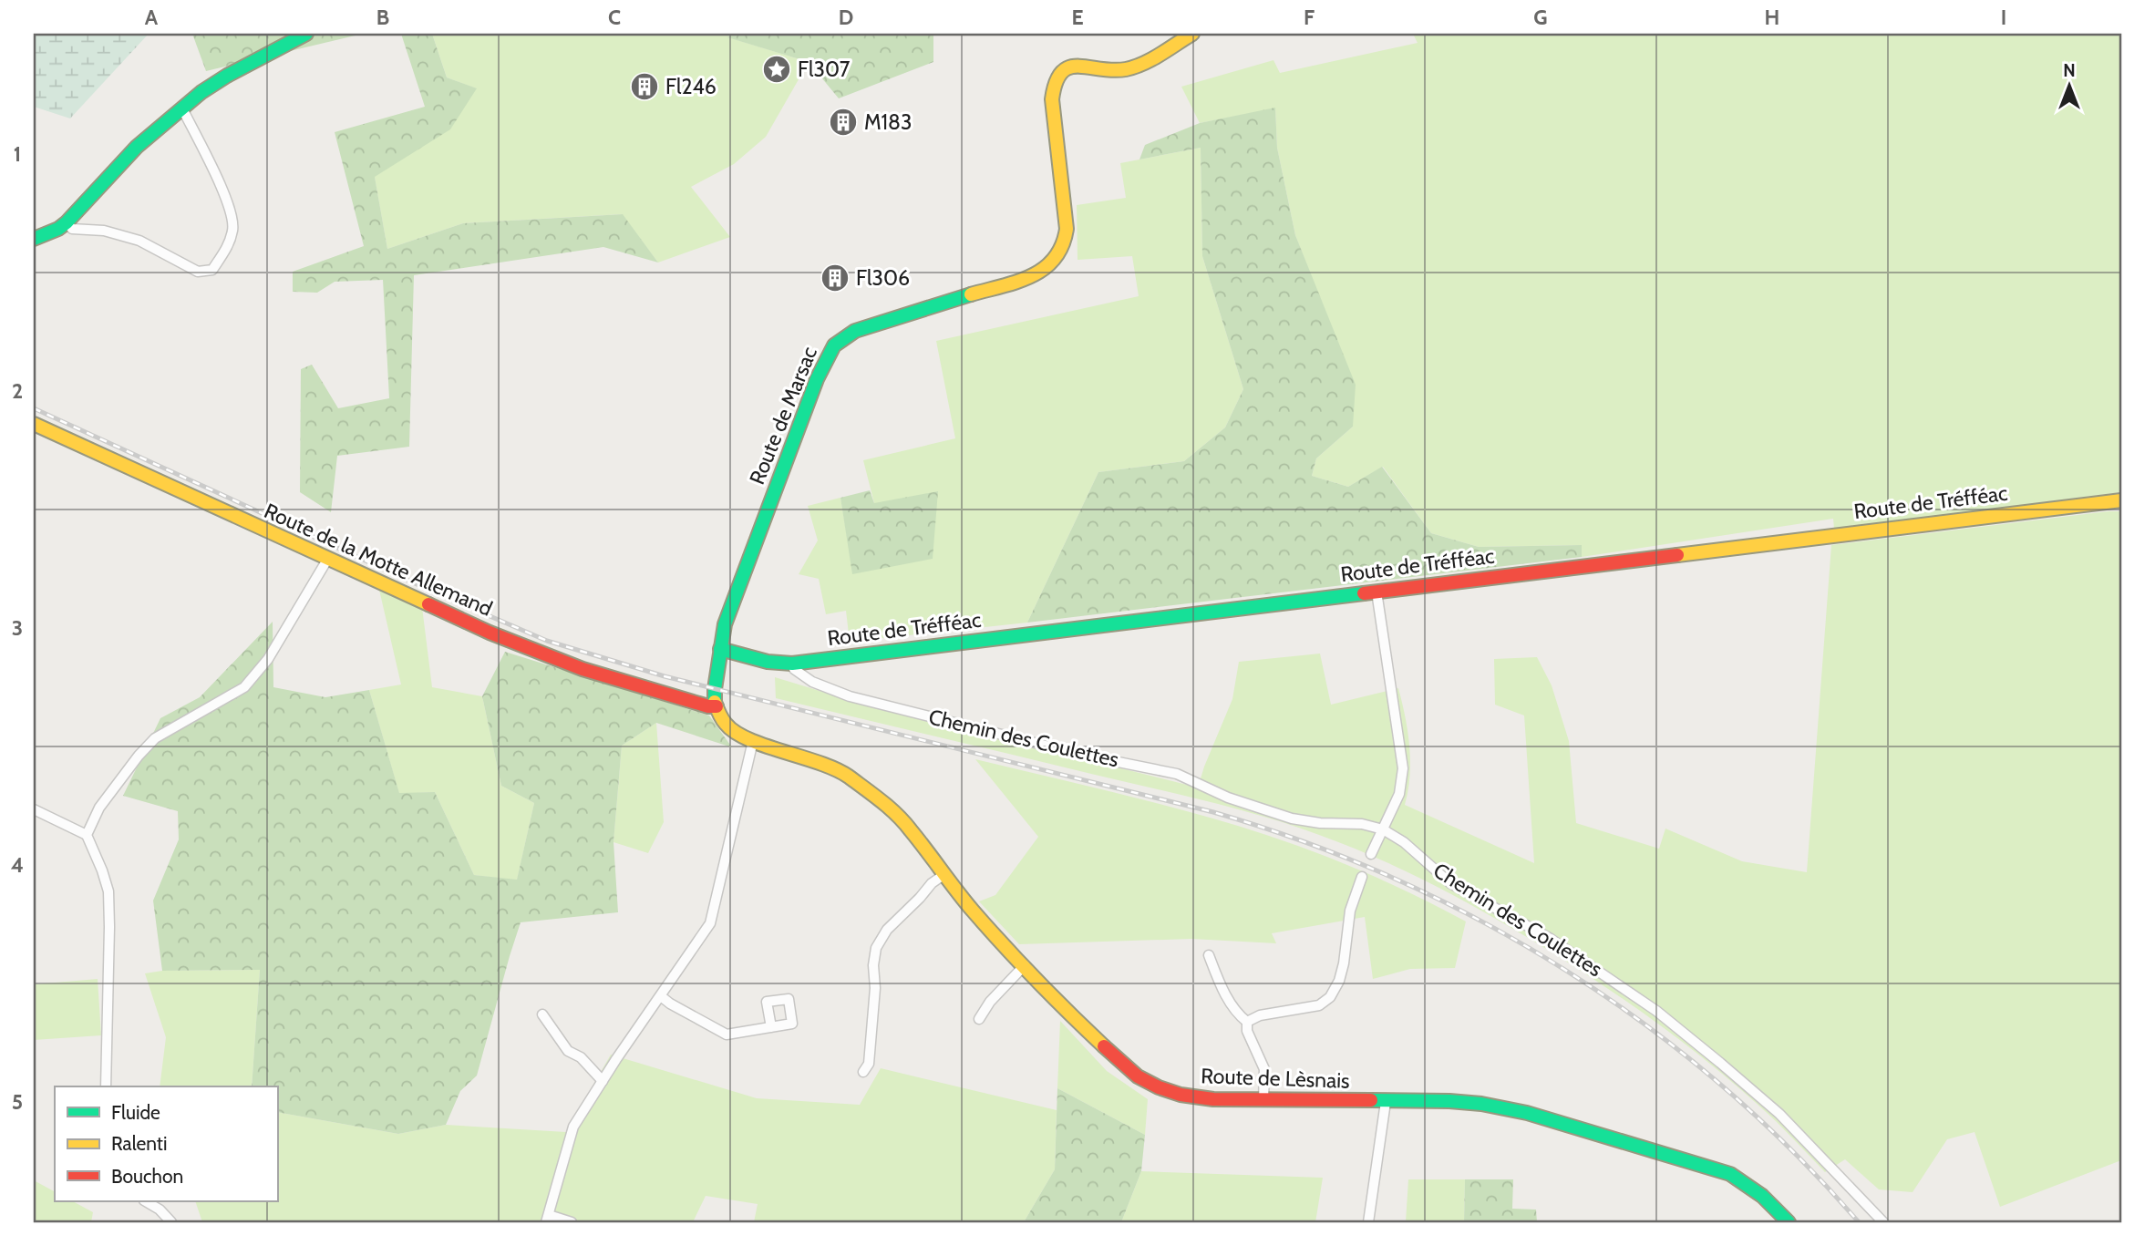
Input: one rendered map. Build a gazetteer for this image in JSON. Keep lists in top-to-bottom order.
{
  "streets": {
    "street": [
      "Route de Marsac",
      "Route de Tréfféac",
      "Route de la Motte Allemand",
      "Chemin des Coulettes",
      "Route de Lèsnais"
    ]
  },
  "crossings": [
    ["Route de Marsac", "Route de Tréfféac"],
    ["Route de Tréfféac", "Chemin des Coulettes"],
    ["Route de la Motte Allemand", "Route de Lèsnais"]
  ],
  "places": {
    "place": ["Fl307"],
    "building": ["Fl246", "M183", "Fl306"]
  },
  "legend": ["Fluide", "Ralenti", "Bouchon"],
  "north": "top",
  "grid": {
    "columns": [
      "A",
      "B",
      "C",
      "D",
      "E",
      "F",
      "G",
      "H",
      "I"
    ],
    "rows": [
      "1",
      "2",
      "3",
      "4",
      "5"
    ]
  }
}
